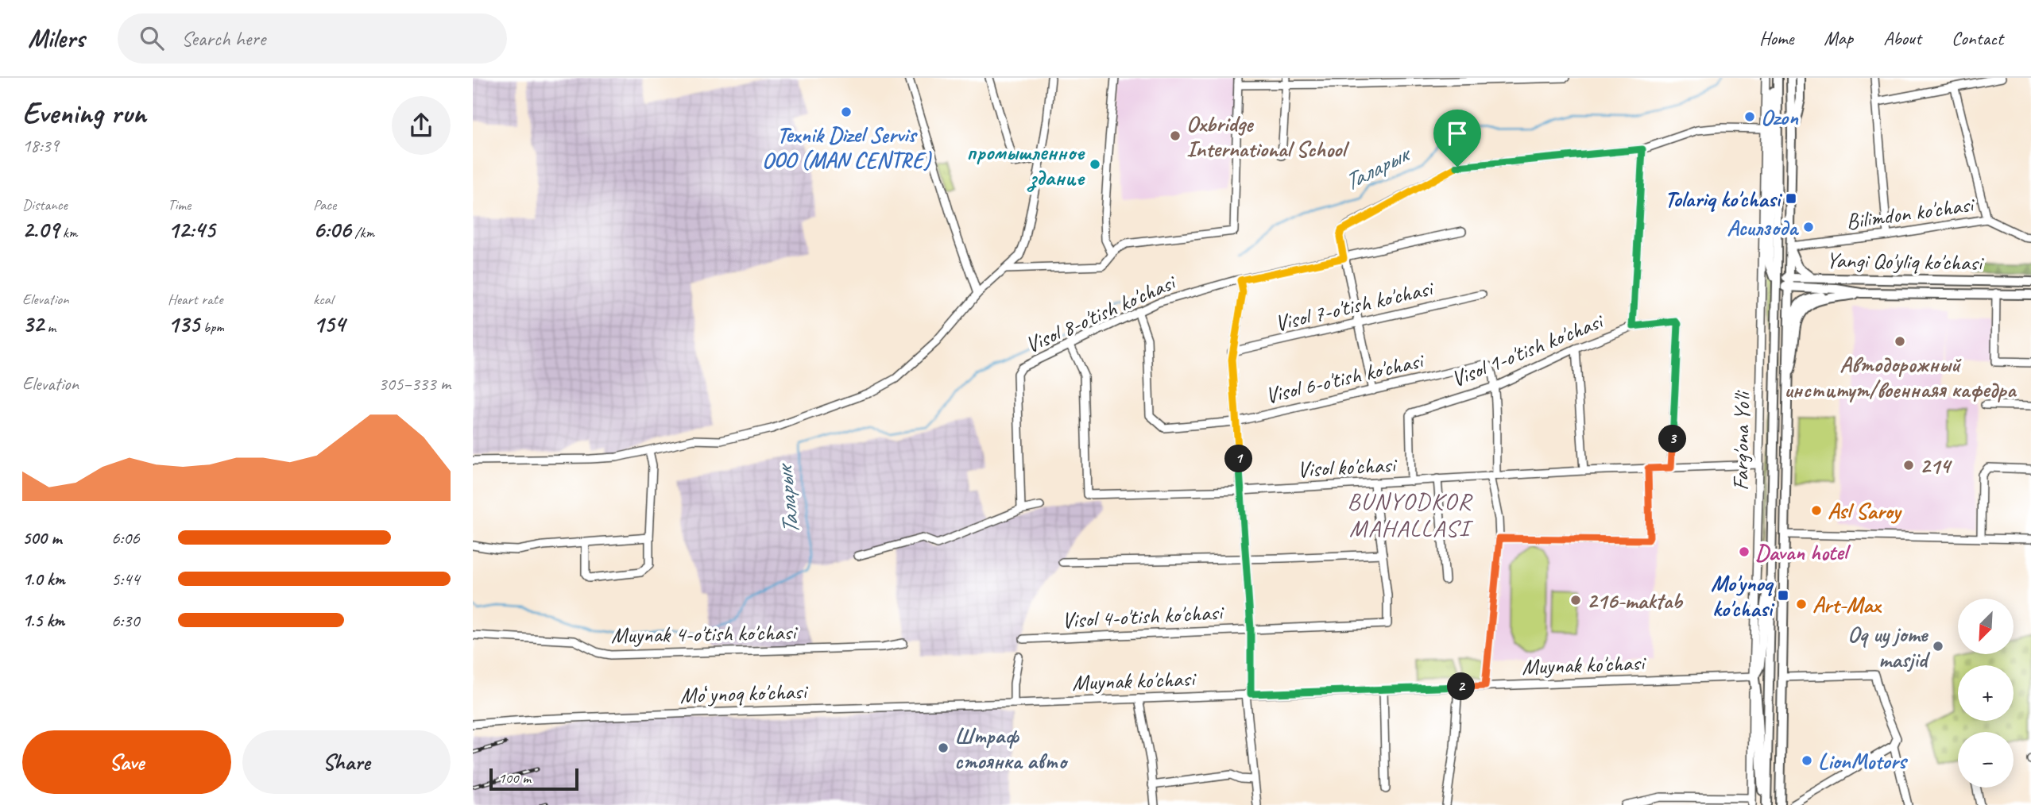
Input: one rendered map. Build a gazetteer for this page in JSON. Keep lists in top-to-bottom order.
{
  "streets": {
    "main road": ["Yangi Qo'yliq ko'chasi", "Farg'ona Yo'li"],
    "street": [
      "Bilimdon ko'chasi",
      "Visol 7-o'tish ko'chasi",
      "Visol 8-o'tish ko'chasi",
      "Visol 1-o'tish ko'chasi",
      "Visol 6-o'tish ko'chasi",
      "Visol ko'chasi",
      "Visol 4-o'tish ko'chasi",
      "Muynak 4-o'tish ko'chasi",
      "Muynak ko'chasi",
      "Moʻynoq ko'chasi"
    ]
  },
  "crossings": [
    ["Bilimdon ko'chasi", "Farg'ona Yo'li"],
    ["Yangi Qo'yliq ko'chasi", "Farg'ona Yo'li"],
    ["Visol 8-o'tish ko'chasi", "Visol 6-o'tish ko'chasi"],
    ["Visol 8-o'tish ko'chasi", "Visol ko'chasi"],
    ["Visol 1-o'tish ko'chasi", "Visol 6-o'tish ko'chasi"],
    ["Visol 1-o'tish ko'chasi", "Visol ko'chasi"],
    ["Farg'ona Yo'li", "Visol ko'chasi"],
    ["Farg'ona Yo'li", "Muynak ko'chasi"],
    ["Visol ko'chasi", "Visol 4-o'tish ko'chasi"],
    ["Muynak ko'chasi", "Moʻynoq ko'chasi"]
  ],
  "districts": ["BUNYODKOR MAHALLASI"],
  "water": ["Таларык"],
  "places": {
    "other": [
      "Texnik Dizel Servis OOO (MAN CENTRE)",
      "Ozon",
      "Oxbridge International School",
      "промышленное здание",
      "Асилзода",
      "Автодорожный институт/военнаяя кафедра",
      "214",
      "Asl Saroy",
      "Davan hotel",
      "216-maktab",
      "Art-Max",
      "Oq uy jome masjid",
      "Штраф стоянка авто",
      "LionMotors"
    ],
    "transit": ["Tolariq ko'chasi", "Mo'ynoq ko'chasi"]
  },
  "scale_bar": "100 m",
  "north": "bottom left",
  "page": {
    "header": "Milers",
    "search": "Search here",
    "nav": [
      "Home",
      "Map",
      "About",
      "Contact"
    ],
    "heading": ["Evening run", "18:39"],
    "stats": [
      ["Distance", "2.09 km"],
      ["Time", "12:45"],
      ["Pace", "6:06 /km"],
      ["Elevation", "32 m"],
      ["Heart rate", "135 bpm"],
      ["kcal", "154"]
    ],
    "chart": ["Elevation", "305–333 m"],
    "pins": ["3", "1", "2"],
    "list": [
      {
        "name": "500 m",
        "note": "6:06"
      },
      {
        "name": "1.0 km",
        "note": "5:44"
      },
      {
        "name": "1.5 km",
        "note": "6:30"
      }
    ],
    "map_buttons": ["+", "−"],
    "buttons": ["Save", "Share"],
    "scale": "100 m"
  }
}
